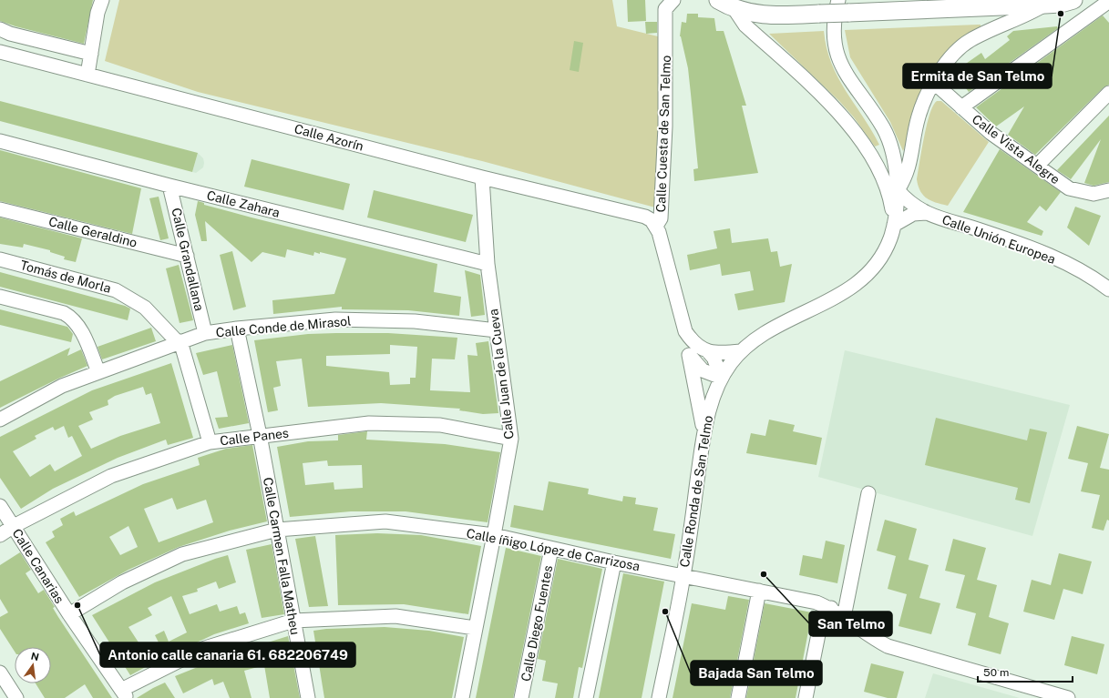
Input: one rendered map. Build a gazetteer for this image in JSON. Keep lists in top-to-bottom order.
{
  "streets": {
    "main road": ["Calle Ronda de San Telmo"],
    "street": [
      "Calle Cuesta de San Telmo",
      "Calle Azorín",
      "Calle Vista Alegre",
      "Calle Zahara",
      "Calle Geraldino",
      "Calle Unión Europea",
      "Calle Grandallana",
      "Tomás de Morla",
      "Calle Conde de Mirasol",
      "Calle Juan de la Cueva",
      "Calle Panes",
      "Calle íñigo López de Carrizosa",
      "Calle Carmen Falla Matheu",
      "Calle Canarias",
      "Calle Diego Fuentes"
    ]
  },
  "crossings": [
    ["Calle Cuesta de San Telmo", "Calle Azorín"],
    ["Calle Cuesta de San Telmo", "Calle Ronda de San Telmo"],
    ["Calle Azorín", "Calle Juan de la Cueva"],
    ["Calle Vista Alegre", "Calle Ronda de San Telmo"],
    ["Calle Zahara", "Calle Grandallana"],
    ["Calle Zahara", "Calle Juan de la Cueva"],
    ["Calle Geraldino", "Calle Grandallana"],
    ["Calle Unión Europea", "Calle Ronda de San Telmo"],
    ["Calle Grandallana", "Calle Conde de Mirasol"],
    ["Tomás de Morla", "Calle Conde de Mirasol"],
    ["Calle Conde de Mirasol", "Calle Juan de la Cueva"],
    ["Calle Conde de Mirasol", "Calle Carmen Falla Matheu"],
    ["Calle Juan de la Cueva", "Calle Panes"],
    ["Calle Juan de la Cueva", "Calle íñigo López de Carrizosa"],
    ["Calle Panes", "Calle Carmen Falla Matheu"],
    ["Calle Panes", "Calle Canarias"],
    ["Calle Ronda de San Telmo", "Calle íñigo López de Carrizosa"],
    ["Calle íñigo López de Carrizosa", "Calle Carmen Falla Matheu"],
    ["Calle íñigo López de Carrizosa", "Calle Canarias"],
    ["Calle íñigo López de Carrizosa", "Calle Diego Fuentes"]
  ],
  "places": [
    "Ermita de San Telmo",
    "San Telmo",
    "Antonio calle canaria 61. 682206749",
    "Bajada San Telmo"
  ],
  "scale_bar": "50 m",
  "north": "top"
}
